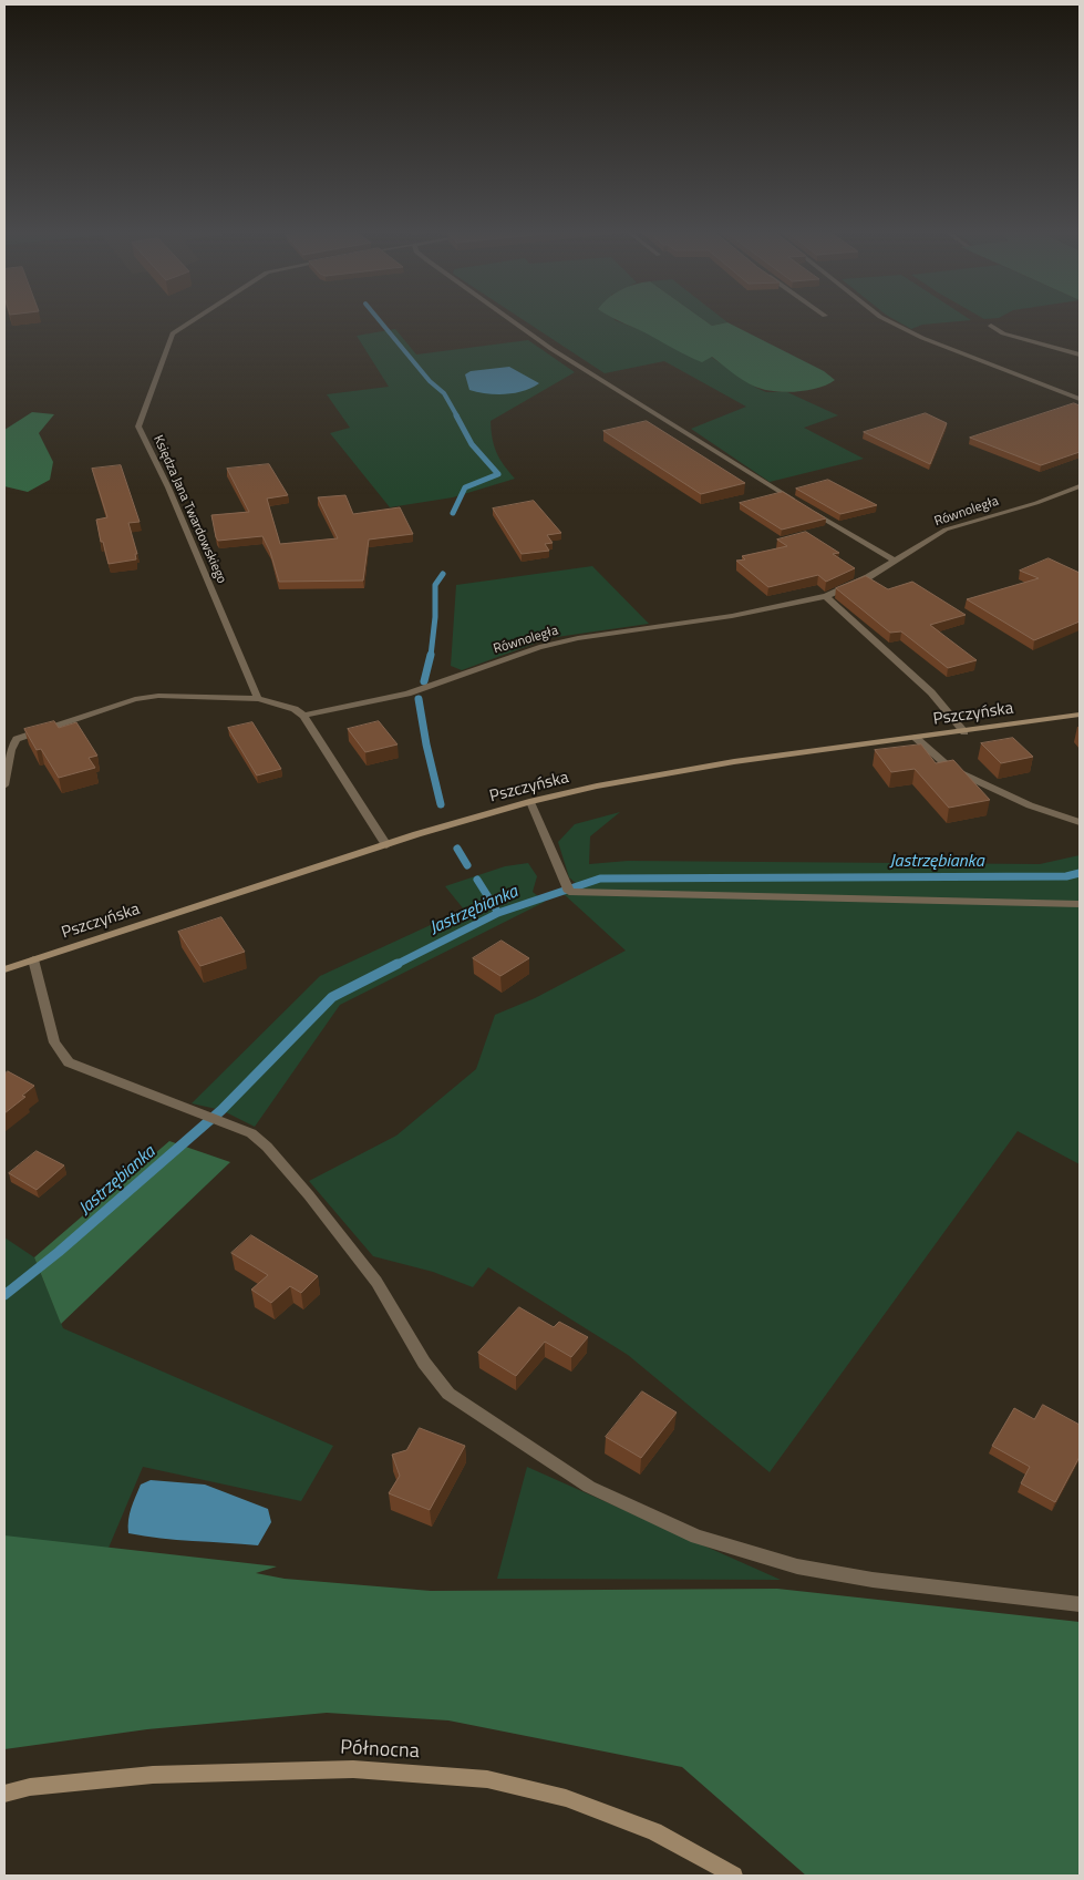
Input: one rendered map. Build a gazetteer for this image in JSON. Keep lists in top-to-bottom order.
{
  "streets": {
    "street": [
      "Księdza Jana Twardowskiego",
      "Równoległa",
      "Pszczyńska",
      "Północna"
    ]
  },
  "water": ["Jastrzębianka"]
}
